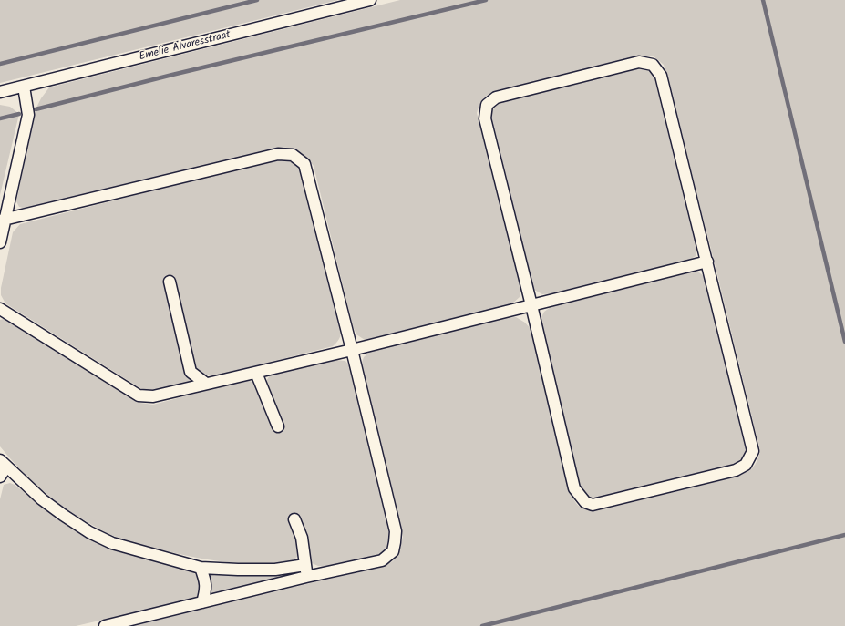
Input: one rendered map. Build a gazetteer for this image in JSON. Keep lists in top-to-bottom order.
{
  "streets": {
    "street": ["Emelie Alvaresstraat"]
  }
}
